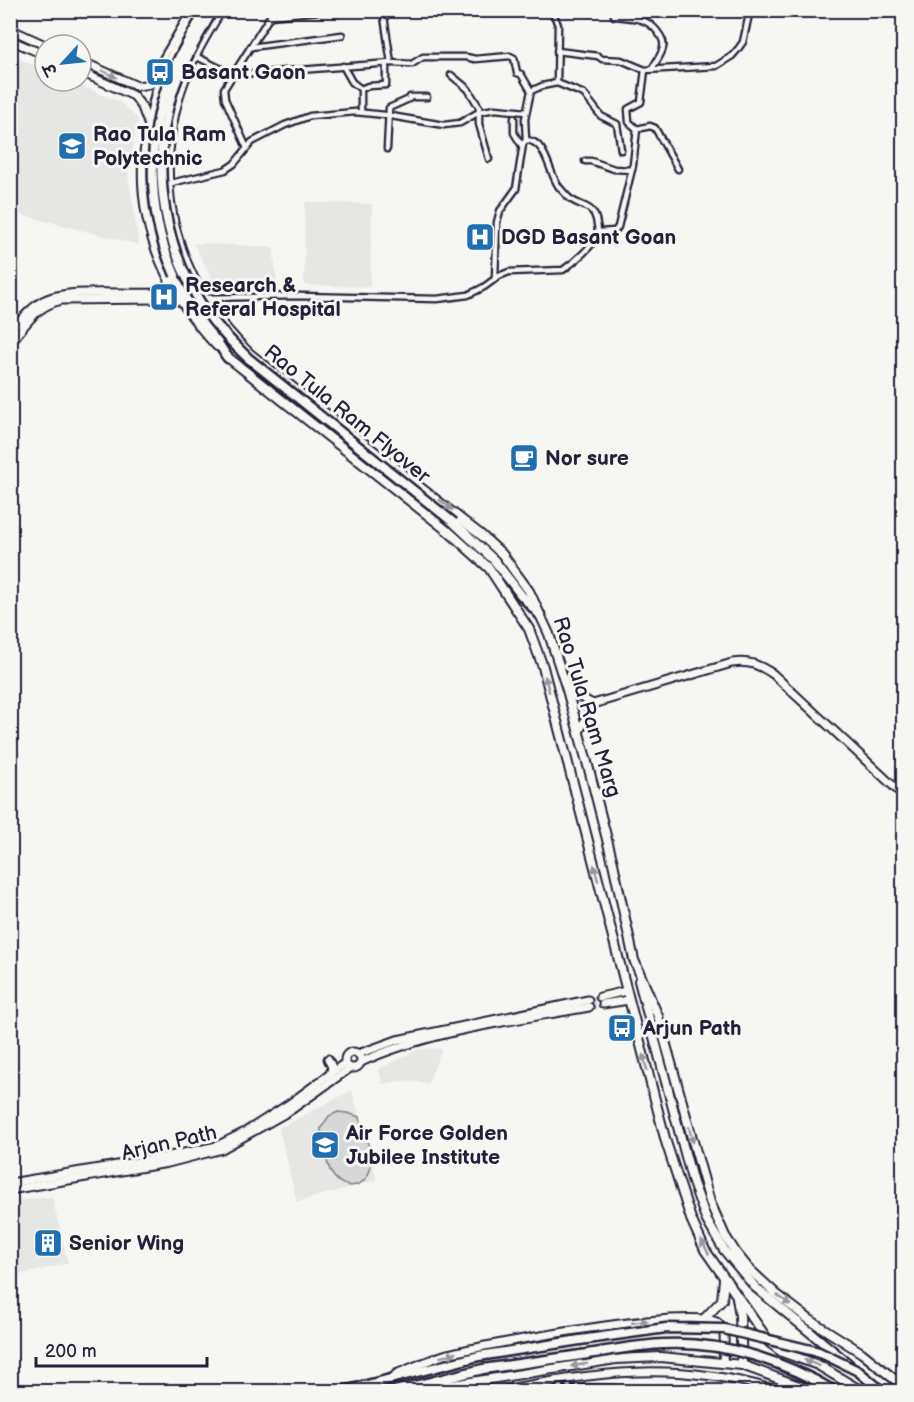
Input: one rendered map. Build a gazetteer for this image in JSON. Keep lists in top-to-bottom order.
{
  "streets": {
    "highway": ["Rao Tula Ram Flyover"],
    "main road": ["Rao Tula Ram Marg", "Arjan Path"]
  },
  "crossings": [
    ["Rao Tula Ram Flyover", "Rao Tula Ram Marg"]
  ],
  "places": {
    "bus stop": ["Basant Gaon", "Arjun Path"],
    "school or university": ["Rao Tula Ram Polytechnic", "Air Force Golden Jubilee Institute"],
    "hospital": ["DGD Basant Goan", "Research & Referal Hospital"],
    "cafe": ["Nor sure"],
    "building": ["Senior Wing"]
  },
  "scale_bar": "200 m",
  "north": "bottom left"
}
